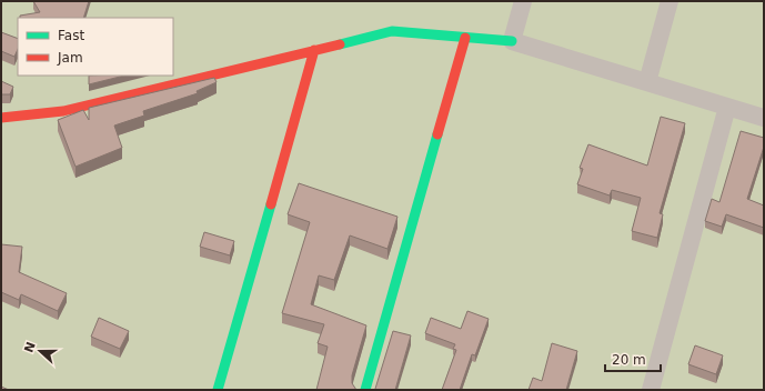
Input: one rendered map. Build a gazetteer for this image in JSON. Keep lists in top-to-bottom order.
{
  "legend": ["Fast", "Jam"],
  "scale_bar": "20 m",
  "north": "left"
}
